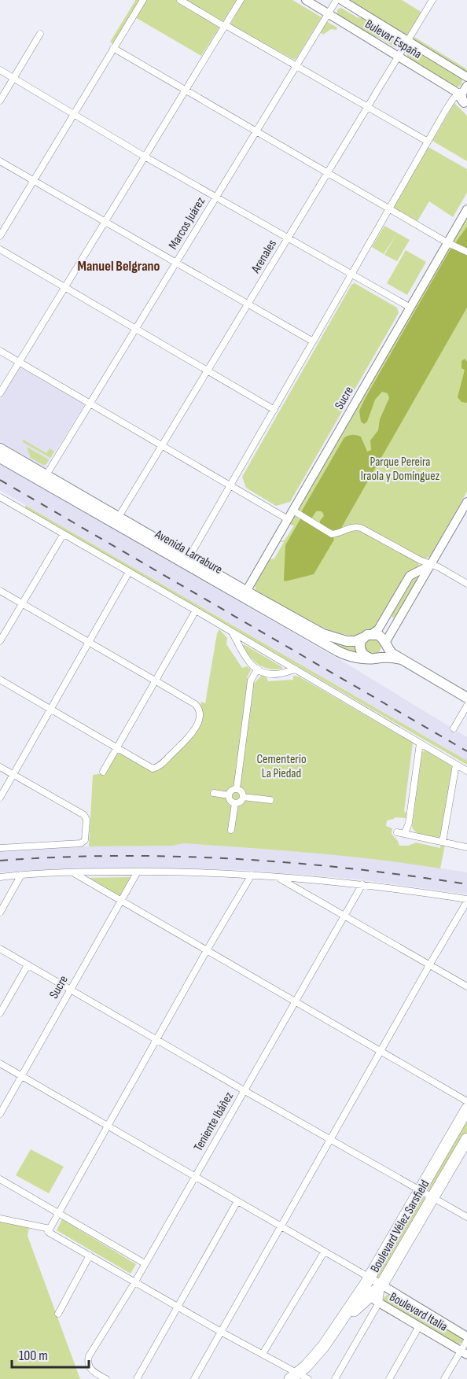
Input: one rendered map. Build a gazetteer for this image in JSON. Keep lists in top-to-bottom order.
{
  "streets": {
    "highway": ["Boulevard Vélez Sarsfield"],
    "main road": [
      "Bulevar España",
      "Sucre",
      "Avenida Larrabure",
      "Boulevard Italia"
    ],
    "street": ["Marcos Juárez", "Arenales", "Teniente Ibáñez"]
  },
  "crossings": [
    ["Bulevar España", "Marcos Juárez"],
    ["Bulevar España", "Arenales"],
    ["Marcos Juárez", "Avenida Larrabure"],
    ["Arenales", "Avenida Larrabure"],
    ["Sucre", "Avenida Larrabure"],
    ["Boulevard Vélez Sarsfield", "Boulevard Italia"]
  ],
  "districts": ["Manuel Belgrano"],
  "parks": ["Parque Pereira Iraola y Domínguez", "Cementerio La Piedad"],
  "scale_bar": "100 m"
}
